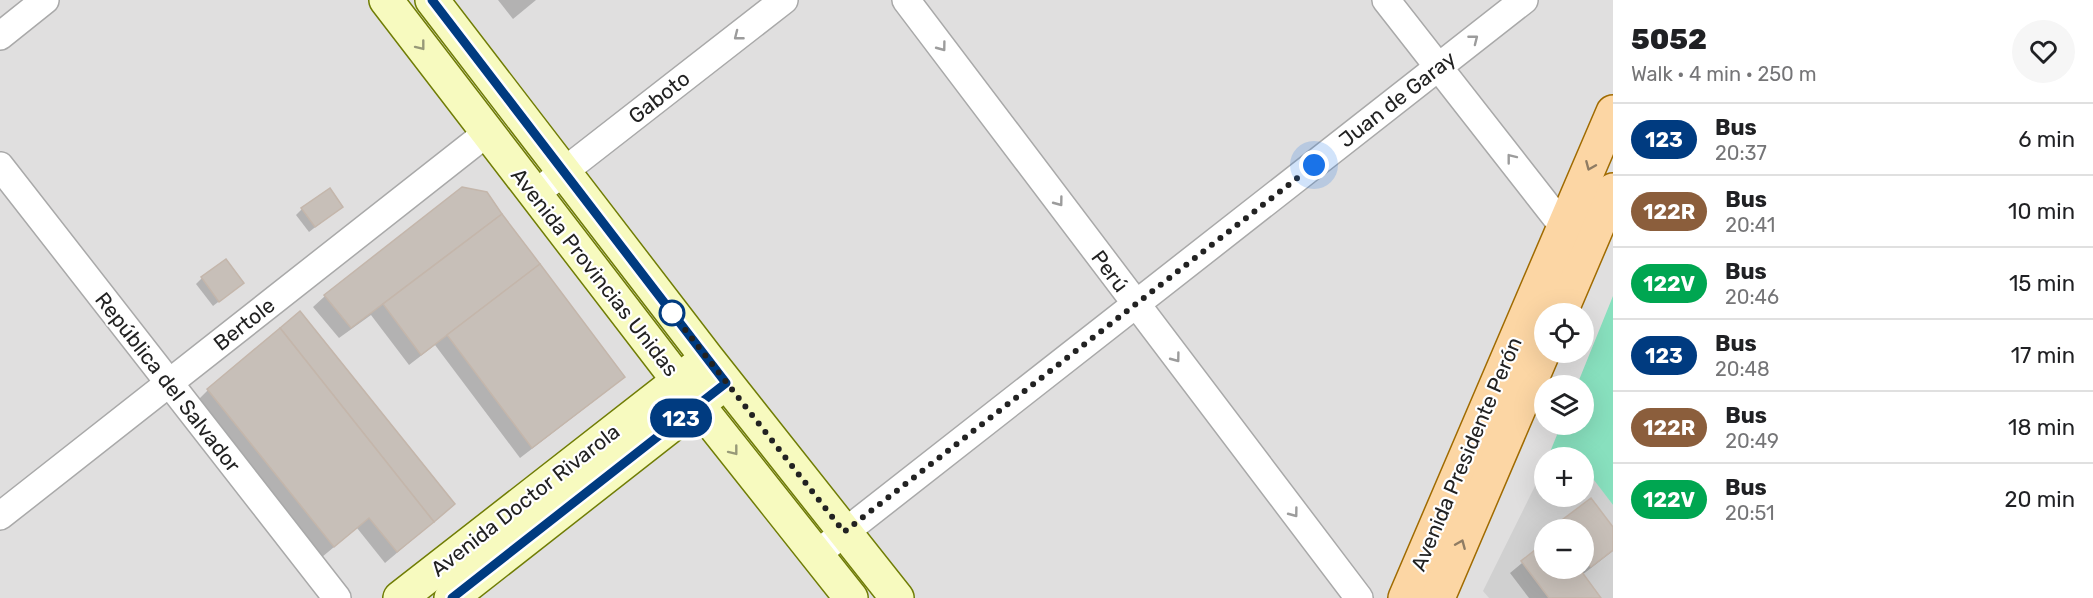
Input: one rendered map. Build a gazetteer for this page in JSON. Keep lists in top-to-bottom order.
{
  "streets": {
    "main road": ["Avenida Provincias Unidas", "Avenida Presidente Perón", "Avenida Doctor Rivarola"],
    "street": [
      "Gaboto",
      "Juan de Garay",
      "Perú",
      "Bertole",
      "República del Salvador"
    ]
  },
  "crossings": [
    ["Gaboto", "Avenida Provincias Unidas"],
    ["Juan de Garay", "Perú"],
    ["Juan de Garay", "Avenida Provincias Unidas"],
    ["Avenida Provincias Unidas", "Bertole"],
    ["Avenida Provincias Unidas", "Avenida Doctor Rivarola"],
    ["Bertole", "República del Salvador"]
  ],
  "one_way": ["Gaboto", "Perú"],
  "lines": ["bus line 123"],
  "page": {
    "on_map": "123",
    "heading": ["5052", "Walk · 4 min · 250 m"],
    "list": [
      {
        "mark": "123",
        "name": "Bus",
        "note": "20:37",
        "value": "6 min"
      },
      {
        "mark": "122R",
        "name": "Bus",
        "note": "20:41",
        "value": "10 min"
      },
      {
        "mark": "122V",
        "name": "Bus",
        "note": "20:46",
        "value": "15 min"
      },
      {
        "mark": "123",
        "name": "Bus",
        "note": "20:48",
        "value": "17 min"
      },
      {
        "mark": "122R",
        "name": "Bus",
        "note": "20:49",
        "value": "18 min"
      },
      {
        "mark": "122V",
        "name": "Bus",
        "note": "20:51",
        "value": "20 min"
      }
    ],
    "map_buttons": ["+", "−"]
  }
}
